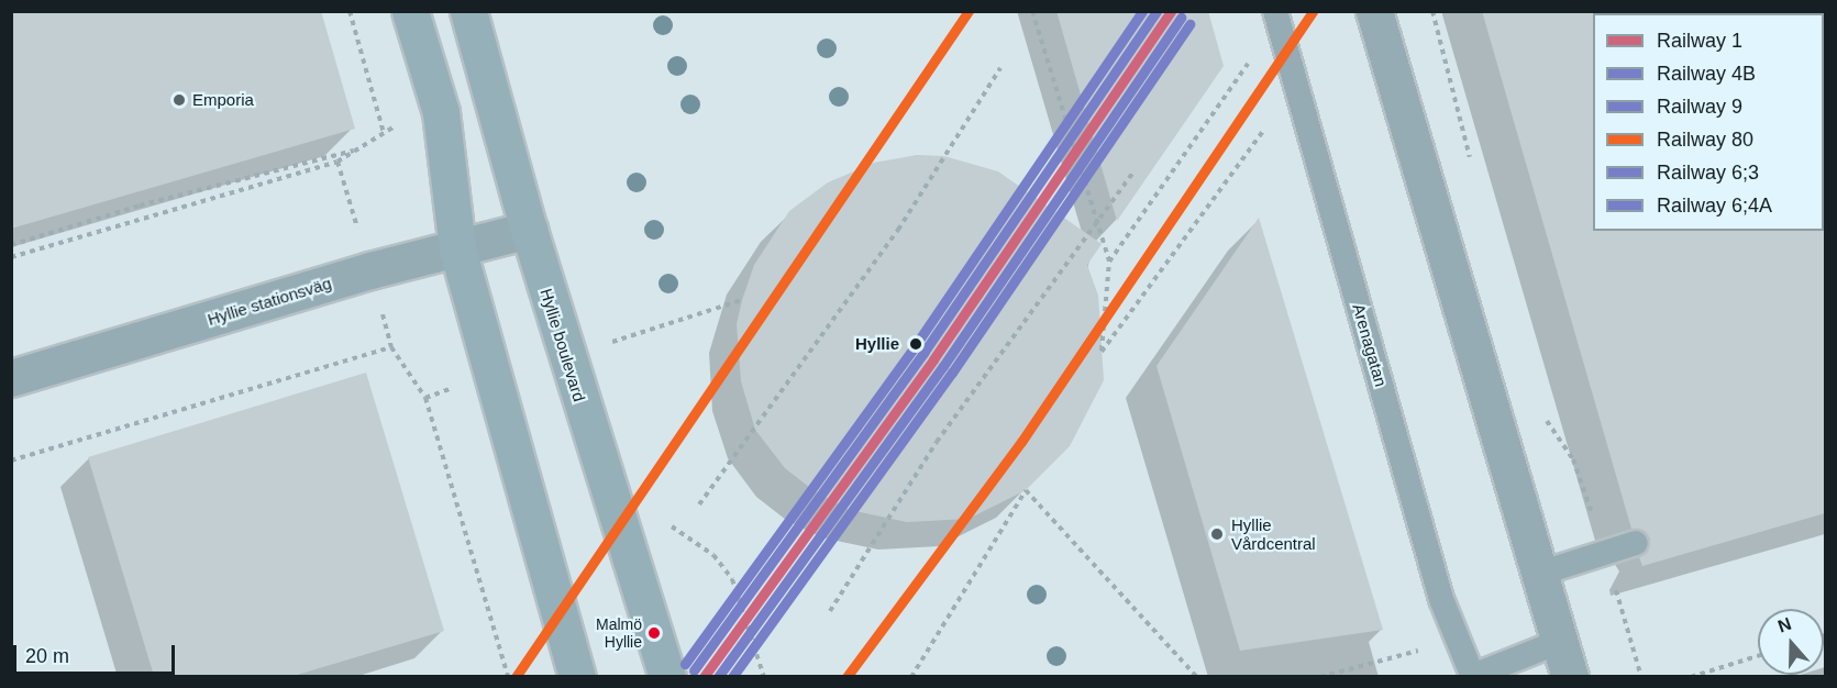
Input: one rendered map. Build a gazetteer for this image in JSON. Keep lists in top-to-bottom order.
{
  "streets": {
    "street": ["Hyllie stationsväg", "Hyllie boulevard"],
    "lane": ["Arenagatan"]
  },
  "crossings": [
    ["Hyllie stationsväg", "Hyllie boulevard"]
  ],
  "places": [
    "Emporia",
    "Hyllie",
    "Hyllie Vårdcentral",
    "Malmö Hyllie"
  ],
  "lines": [
    "rail line 1",
    "rail line 9",
    "rail line 80",
    "rail line 6;4A",
    "rail line 4B",
    "rail line 6;3"
  ],
  "legend": [
    "Railway 1",
    "Railway 4B",
    "Railway 9",
    "Railway 80",
    "Railway 6;3",
    "Railway 6;4A"
  ],
  "scale_bar": "20 m",
  "north": "top"
}
